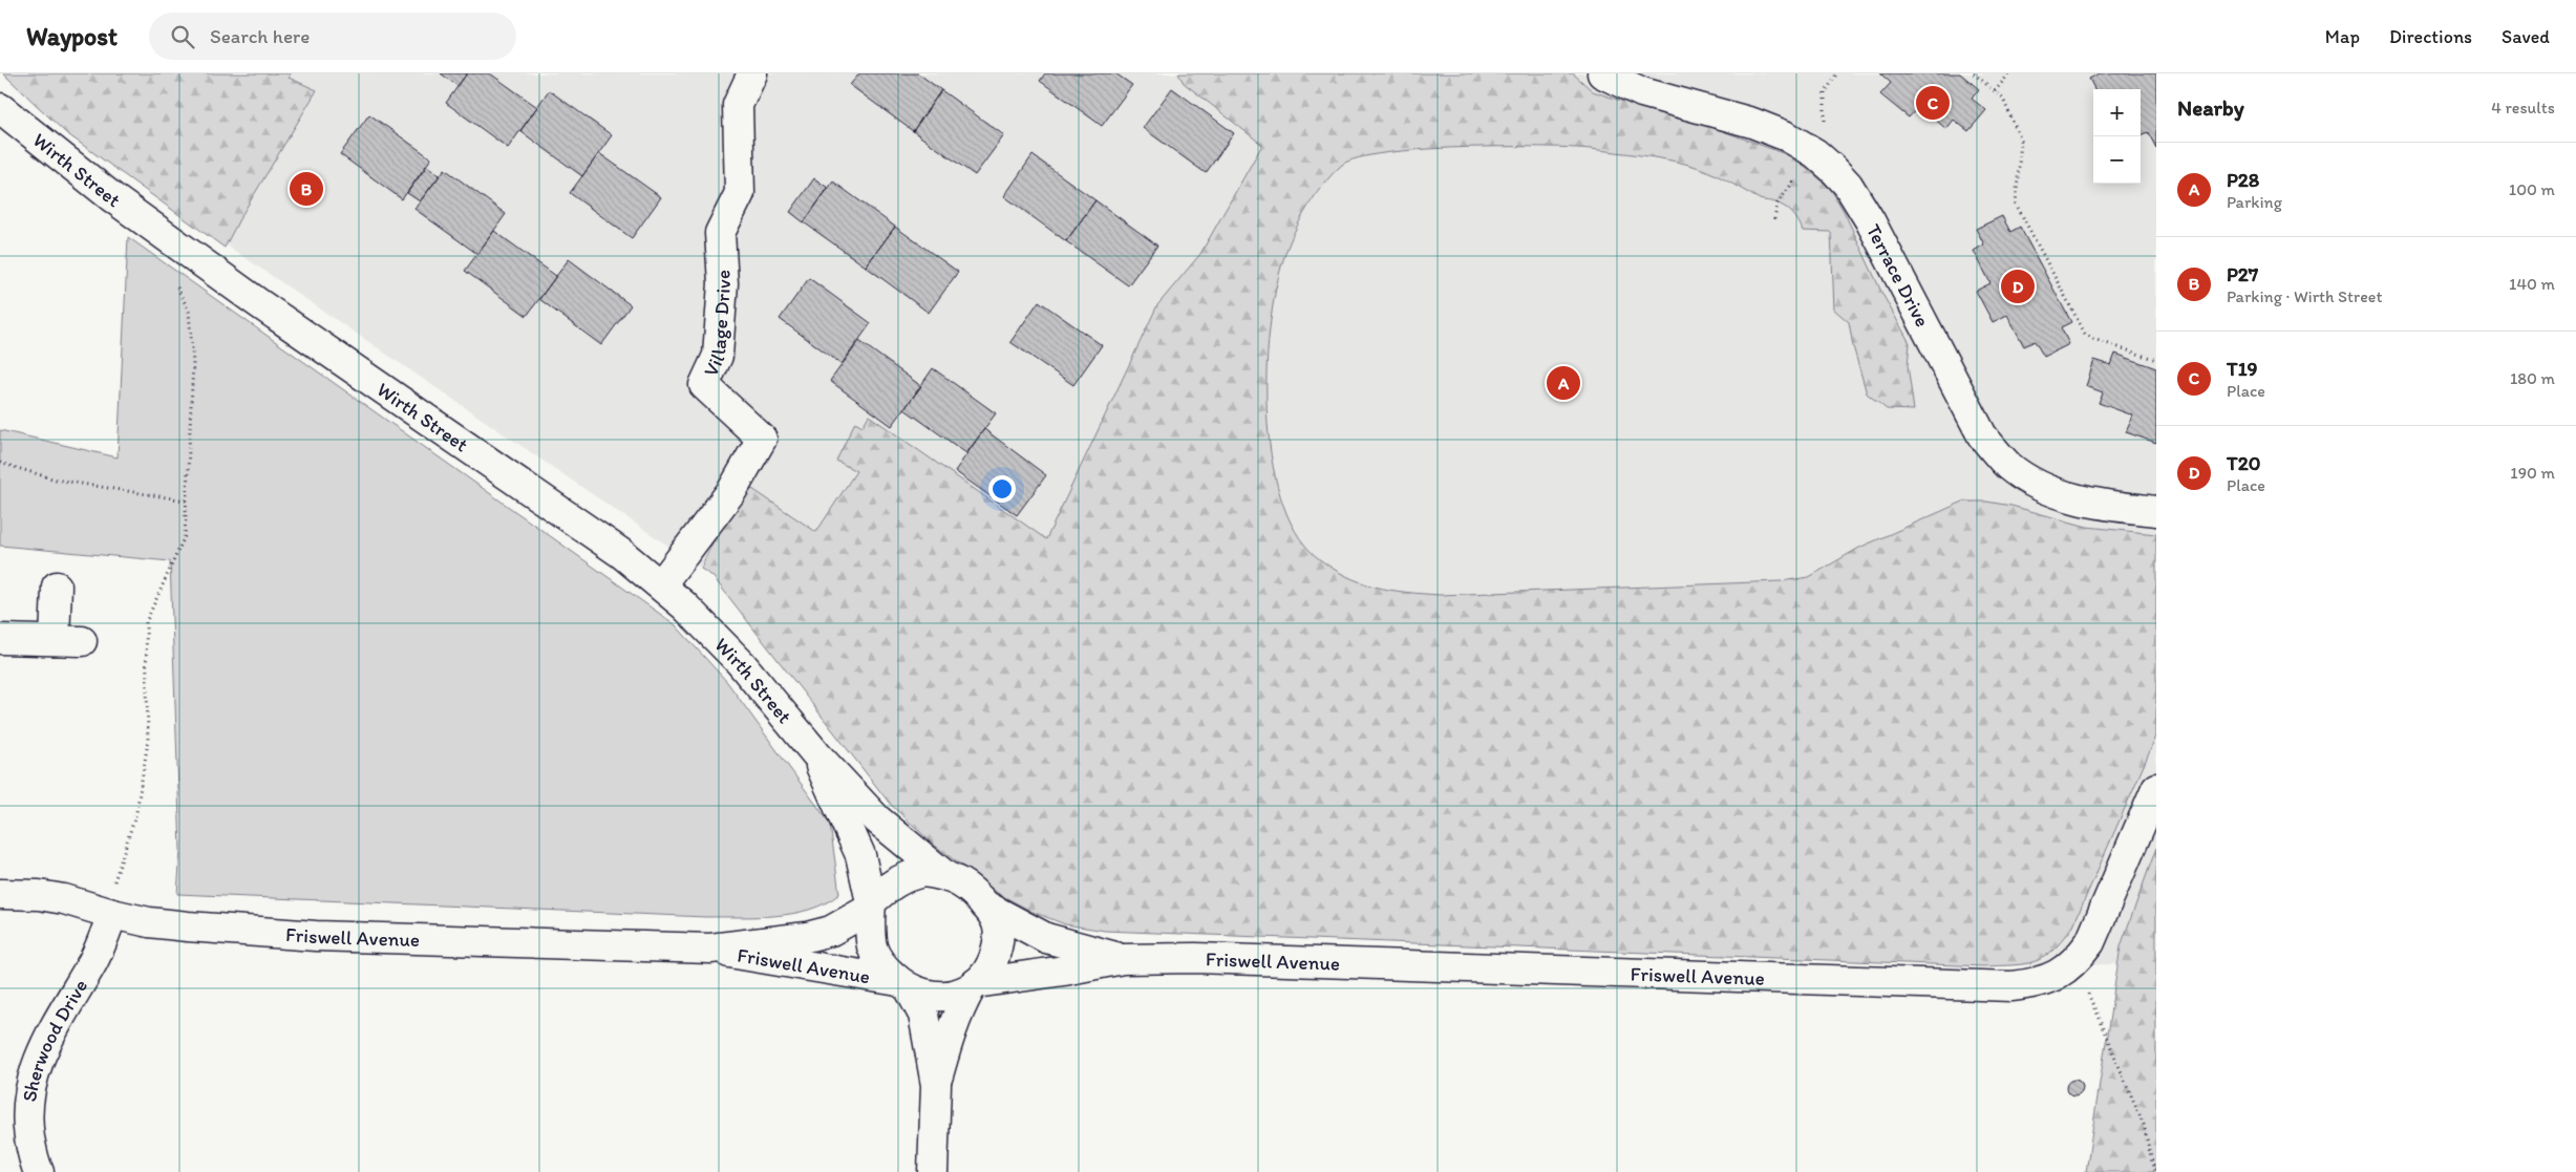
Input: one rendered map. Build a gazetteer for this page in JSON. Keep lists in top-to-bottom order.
{
  "streets": {
    "street": [
      "Wirth Street",
      "Terrace Drive",
      "Village Drive",
      "Friswell Avenue",
      "Sherwood Drive"
    ]
  },
  "crossings": [
    ["Wirth Street", "Village Drive"],
    ["Wirth Street", "Friswell Avenue"],
    ["Friswell Avenue", "Sherwood Drive"]
  ],
  "page": {
    "header": "Waypost",
    "search": "Search here",
    "nav": ["Map", "Directions", "Saved"],
    "heading": ["Nearby", "4 results"],
    "pins": [
      "C",
      "B",
      "D",
      "A"
    ],
    "map_buttons": ["+", "−"],
    "list": [
      {
        "mark": "A",
        "name": "P28",
        "note": "Parking",
        "value": "100 m"
      },
      {
        "mark": "B",
        "name": "P27",
        "note": "Parking · Wirth Street",
        "value": "140 m"
      },
      {
        "mark": "C",
        "name": "T19",
        "note": "Place",
        "value": "180 m"
      },
      {
        "mark": "D",
        "name": "T20",
        "note": "Place",
        "value": "190 m"
      }
    ]
  }
}
